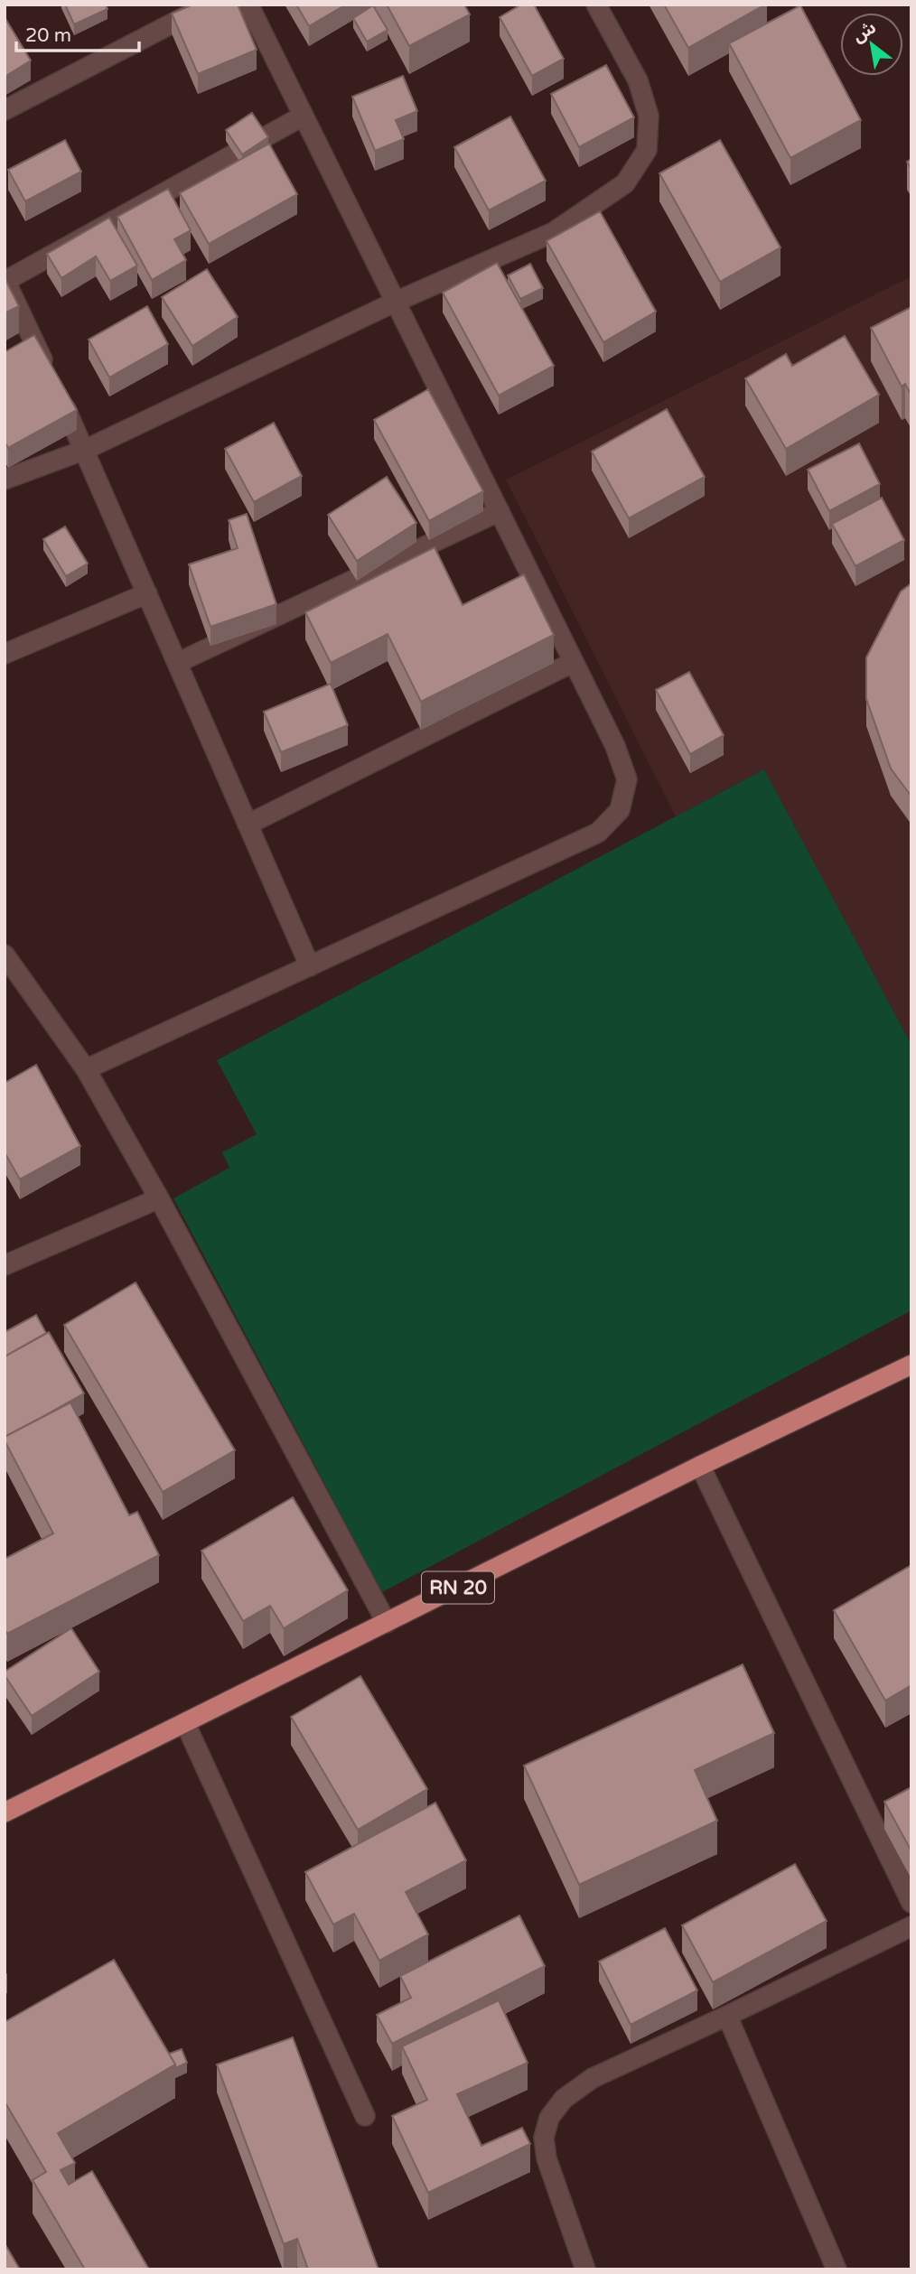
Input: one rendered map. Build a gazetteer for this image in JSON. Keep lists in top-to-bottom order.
{
  "streets": {
    "highway": ["RN 20"]
  },
  "scale_bar": "20 m",
  "north": "top left"
}
